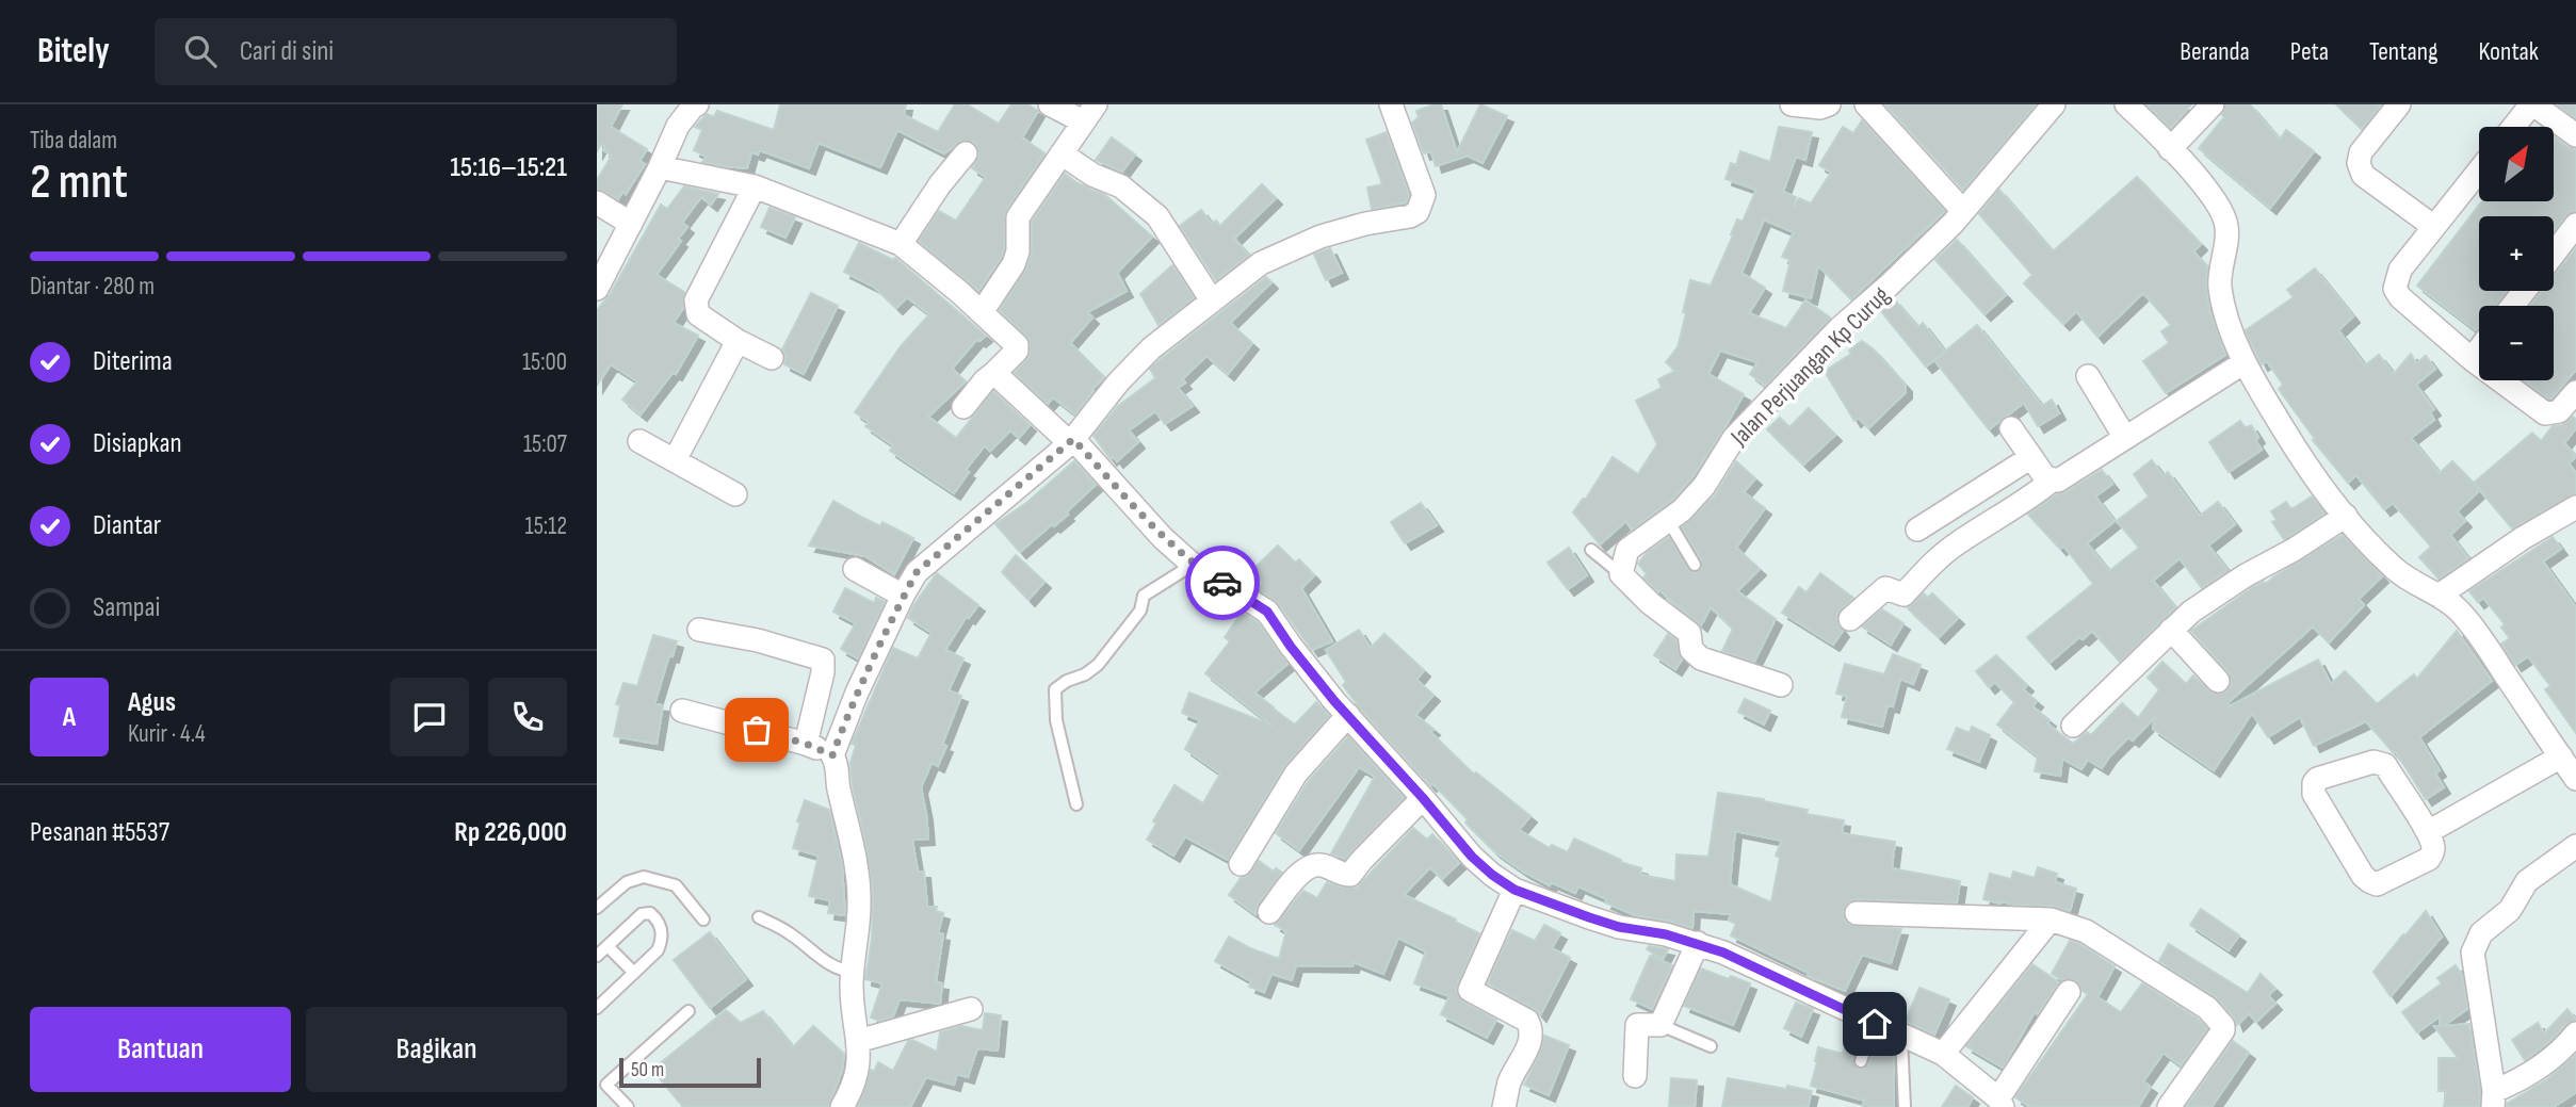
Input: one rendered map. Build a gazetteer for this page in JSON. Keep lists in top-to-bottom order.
{
  "streets": {
    "street": ["Jalan Perjuangan Kp Curug"]
  },
  "scale_bar": "50 m",
  "north": "top right",
  "page": {
    "header": "Bitely",
    "search": "Cari di sini",
    "nav": [
      "Beranda",
      "Peta",
      "Tentang",
      "Kontak"
    ],
    "heading": ["2 mnt", "Tiba dalam", "15:16–15:21"],
    "panel": [
      "Agus",
      "Kurir · 4.4",
      "Pesanan #5537",
      "Rp 226,000"
    ],
    "map_buttons": ["+", "−"],
    "bar": "Diantar · 280 m",
    "list": [
      ["Diterima", "15:00"],
      ["Disiapkan", "15:07"],
      ["Diantar", "15:12"],
      "Sampai"
    ],
    "round": "A",
    "buttons": ["Bantuan", "Bagikan"],
    "scale": "50 m"
  }
}
